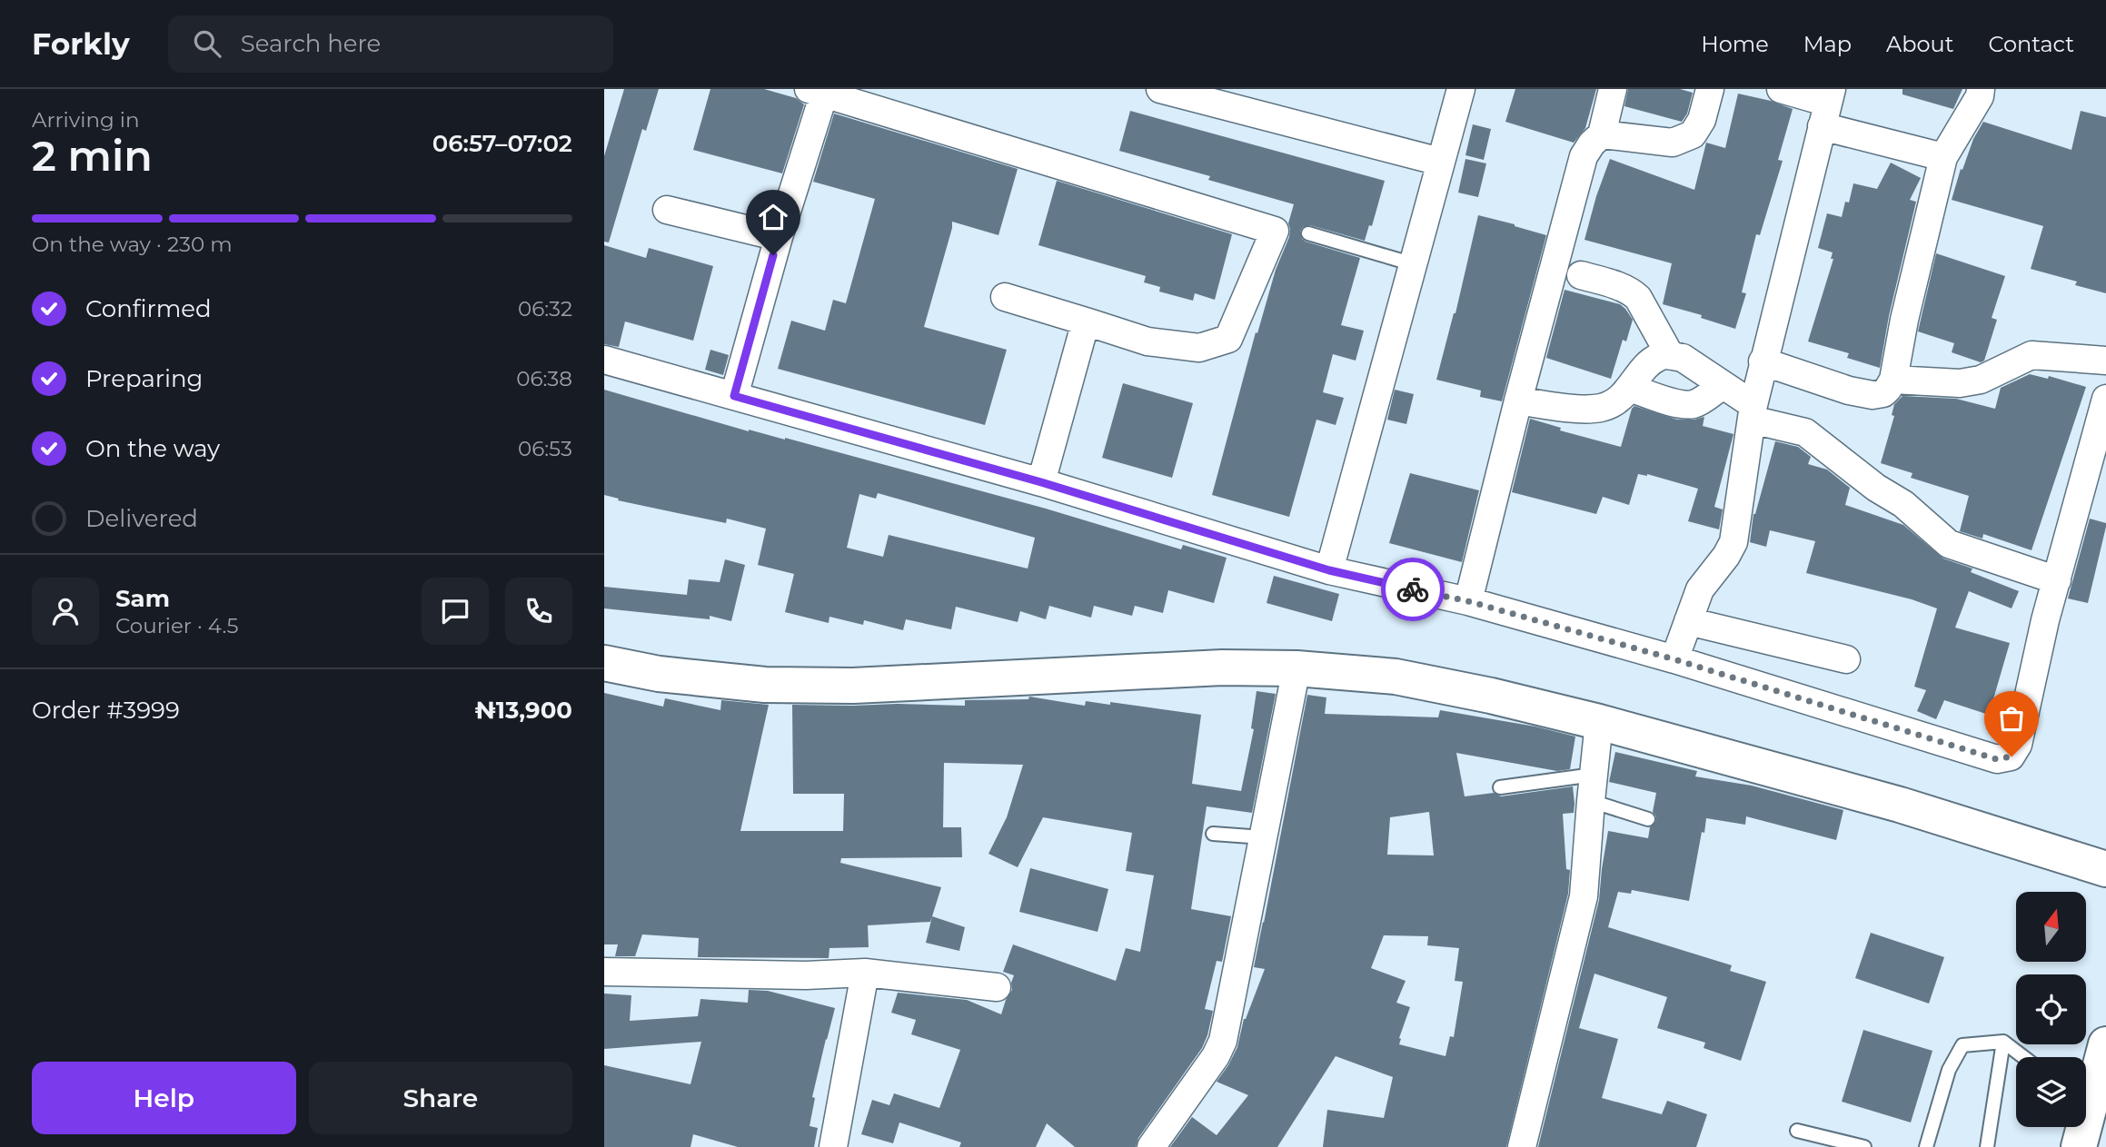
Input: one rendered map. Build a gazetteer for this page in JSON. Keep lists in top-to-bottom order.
{
  "north": "top",
  "page": {
    "header": "Forkly",
    "search": "Search here",
    "nav": [
      "Home",
      "Map",
      "About",
      "Contact"
    ],
    "heading": ["2 min", "Arriving in", "06:57–07:02"],
    "panel": [
      "Sam",
      "Courier · 4.5",
      "Order #3999",
      "₦13,900"
    ],
    "bar": "On the way · 230 m",
    "list": [
      ["Confirmed", "06:32"],
      ["Preparing", "06:38"],
      ["On the way", "06:53"],
      "Delivered"
    ],
    "buttons": ["Help", "Share"]
  }
}
